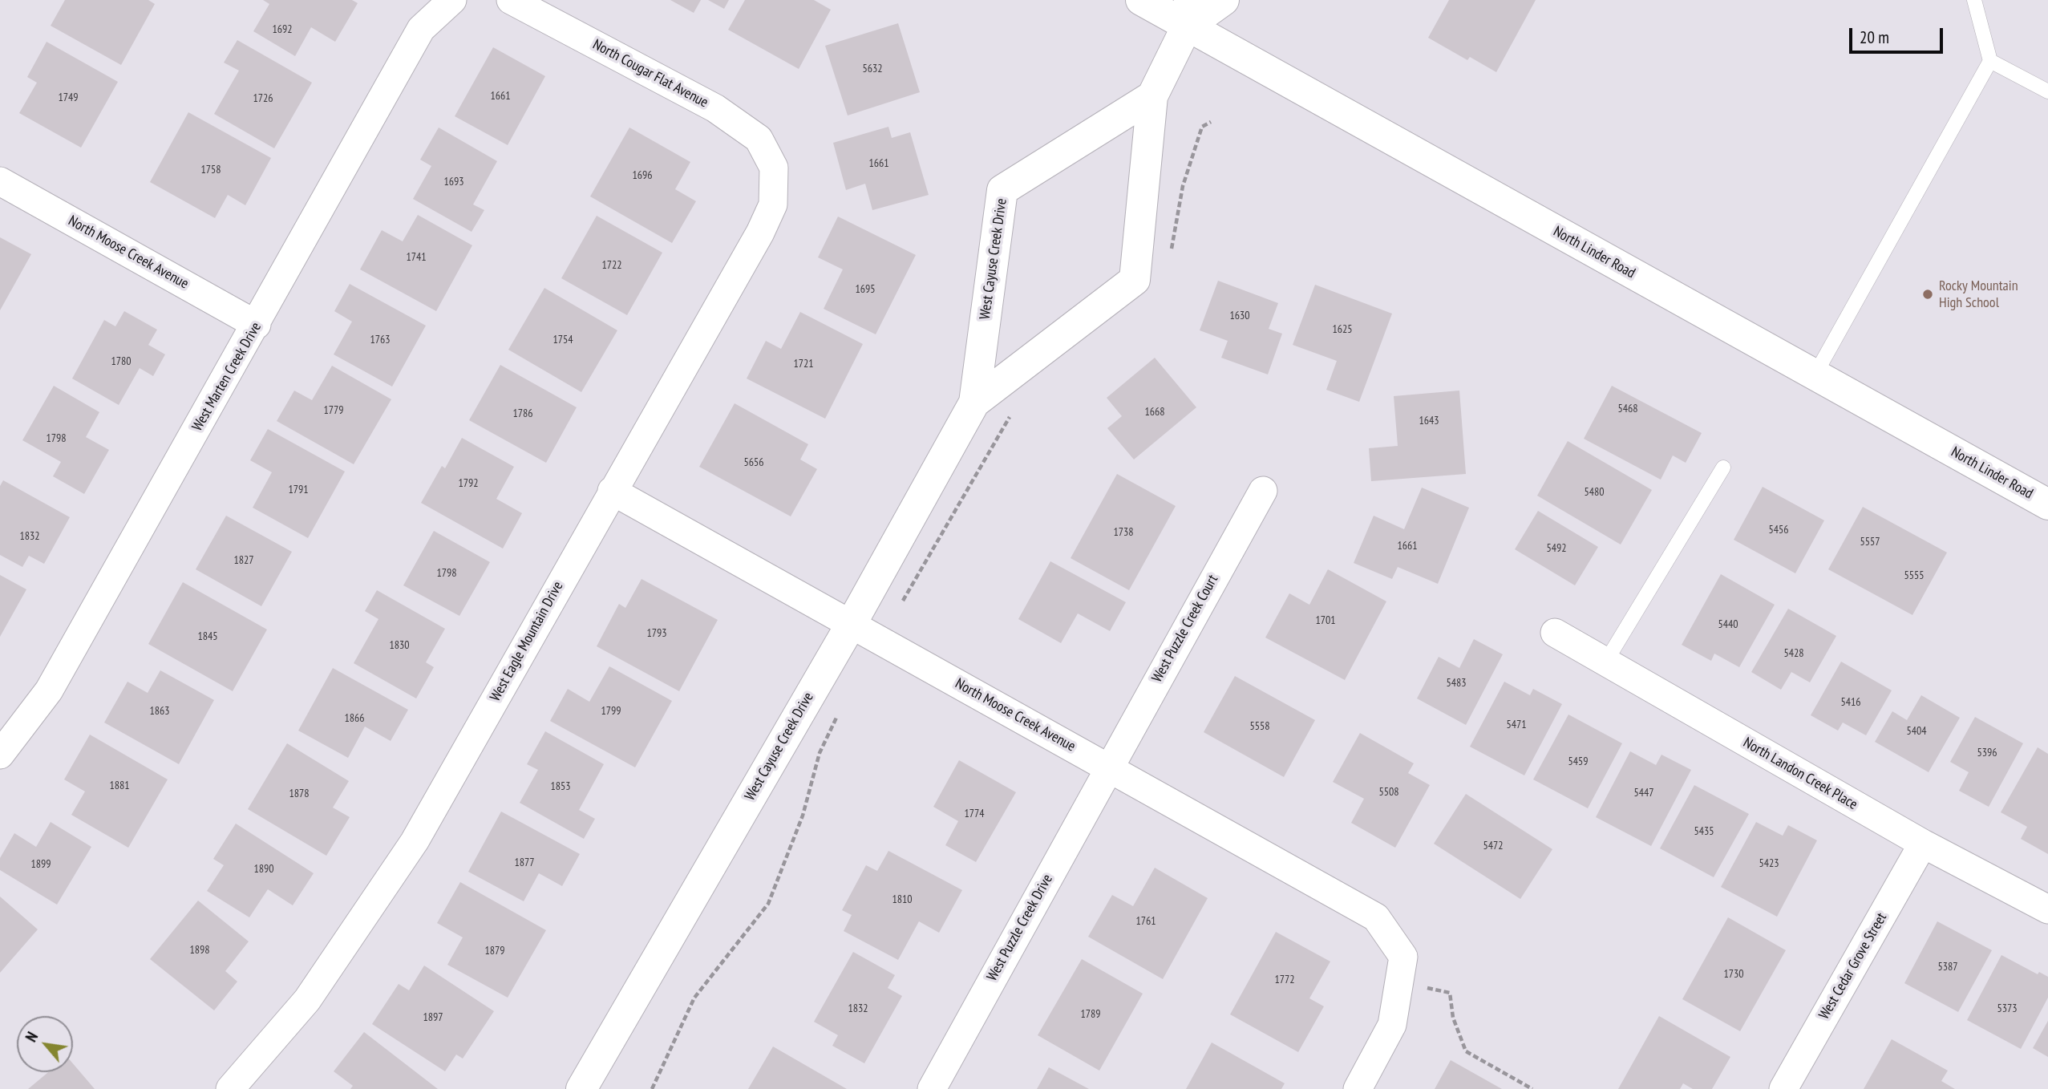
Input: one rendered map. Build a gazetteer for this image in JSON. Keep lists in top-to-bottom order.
{
  "streets": {
    "street": [
      "North Cougar Flat Avenue",
      "North Moose Creek Avenue",
      "North Linder Road",
      "West Cayuse Creek Drive",
      "West Marten Creek Drive",
      "West Puzzle Creek Court",
      "West Eagle Mountain Drive",
      "North Landon Creek Place",
      "West Puzzle Creek Drive",
      "West Cedar Grove Street"
    ]
  },
  "crossings": [
    ["North Cougar Flat Avenue", "West Eagle Mountain Drive"],
    ["North Moose Creek Avenue", "West Cayuse Creek Drive"],
    ["North Moose Creek Avenue", "West Marten Creek Drive"],
    ["North Moose Creek Avenue", "West Puzzle Creek Court"],
    ["North Moose Creek Avenue", "West Eagle Mountain Drive"],
    ["North Moose Creek Avenue", "West Puzzle Creek Drive"],
    ["North Linder Road", "West Cayuse Creek Drive"],
    ["West Puzzle Creek Court", "West Puzzle Creek Drive"],
    ["North Landon Creek Place", "West Cedar Grove Street"]
  ],
  "places": ["Rocky Mountain High School"],
  "house_numbers": [
    "1692",
    "5632",
    "1661",
    "1749",
    "1726",
    "1661",
    "1758",
    "1696",
    "1693",
    "1741",
    "1722",
    "1695",
    "1630",
    "1625",
    "1763",
    "1754",
    "1780",
    "1721",
    "5468",
    "1779",
    "1668",
    "1786",
    "1643",
    "1798",
    "5656",
    "1792",
    "1791",
    "5480",
    "5456",
    "1738",
    "1832",
    "5557",
    "1661",
    "5492",
    "1827",
    "1798",
    "5555",
    "1701",
    "5440",
    "1793",
    "1845",
    "1830",
    "5428",
    "5483",
    "5416",
    "1863",
    "1799",
    "1866",
    "5471",
    "5558",
    "5404",
    "5396",
    "5459",
    "1881",
    "1853",
    "5508",
    "5447",
    "1878",
    "1774",
    "5435",
    "5472",
    "1877",
    "5423",
    "1899",
    "1890",
    "1810",
    "1761",
    "1898",
    "1879",
    "5387",
    "1730",
    "1772",
    "1832",
    "5373",
    "1789",
    "1897"
  ],
  "scale_bar": "20 m",
  "north": "top left"
}
